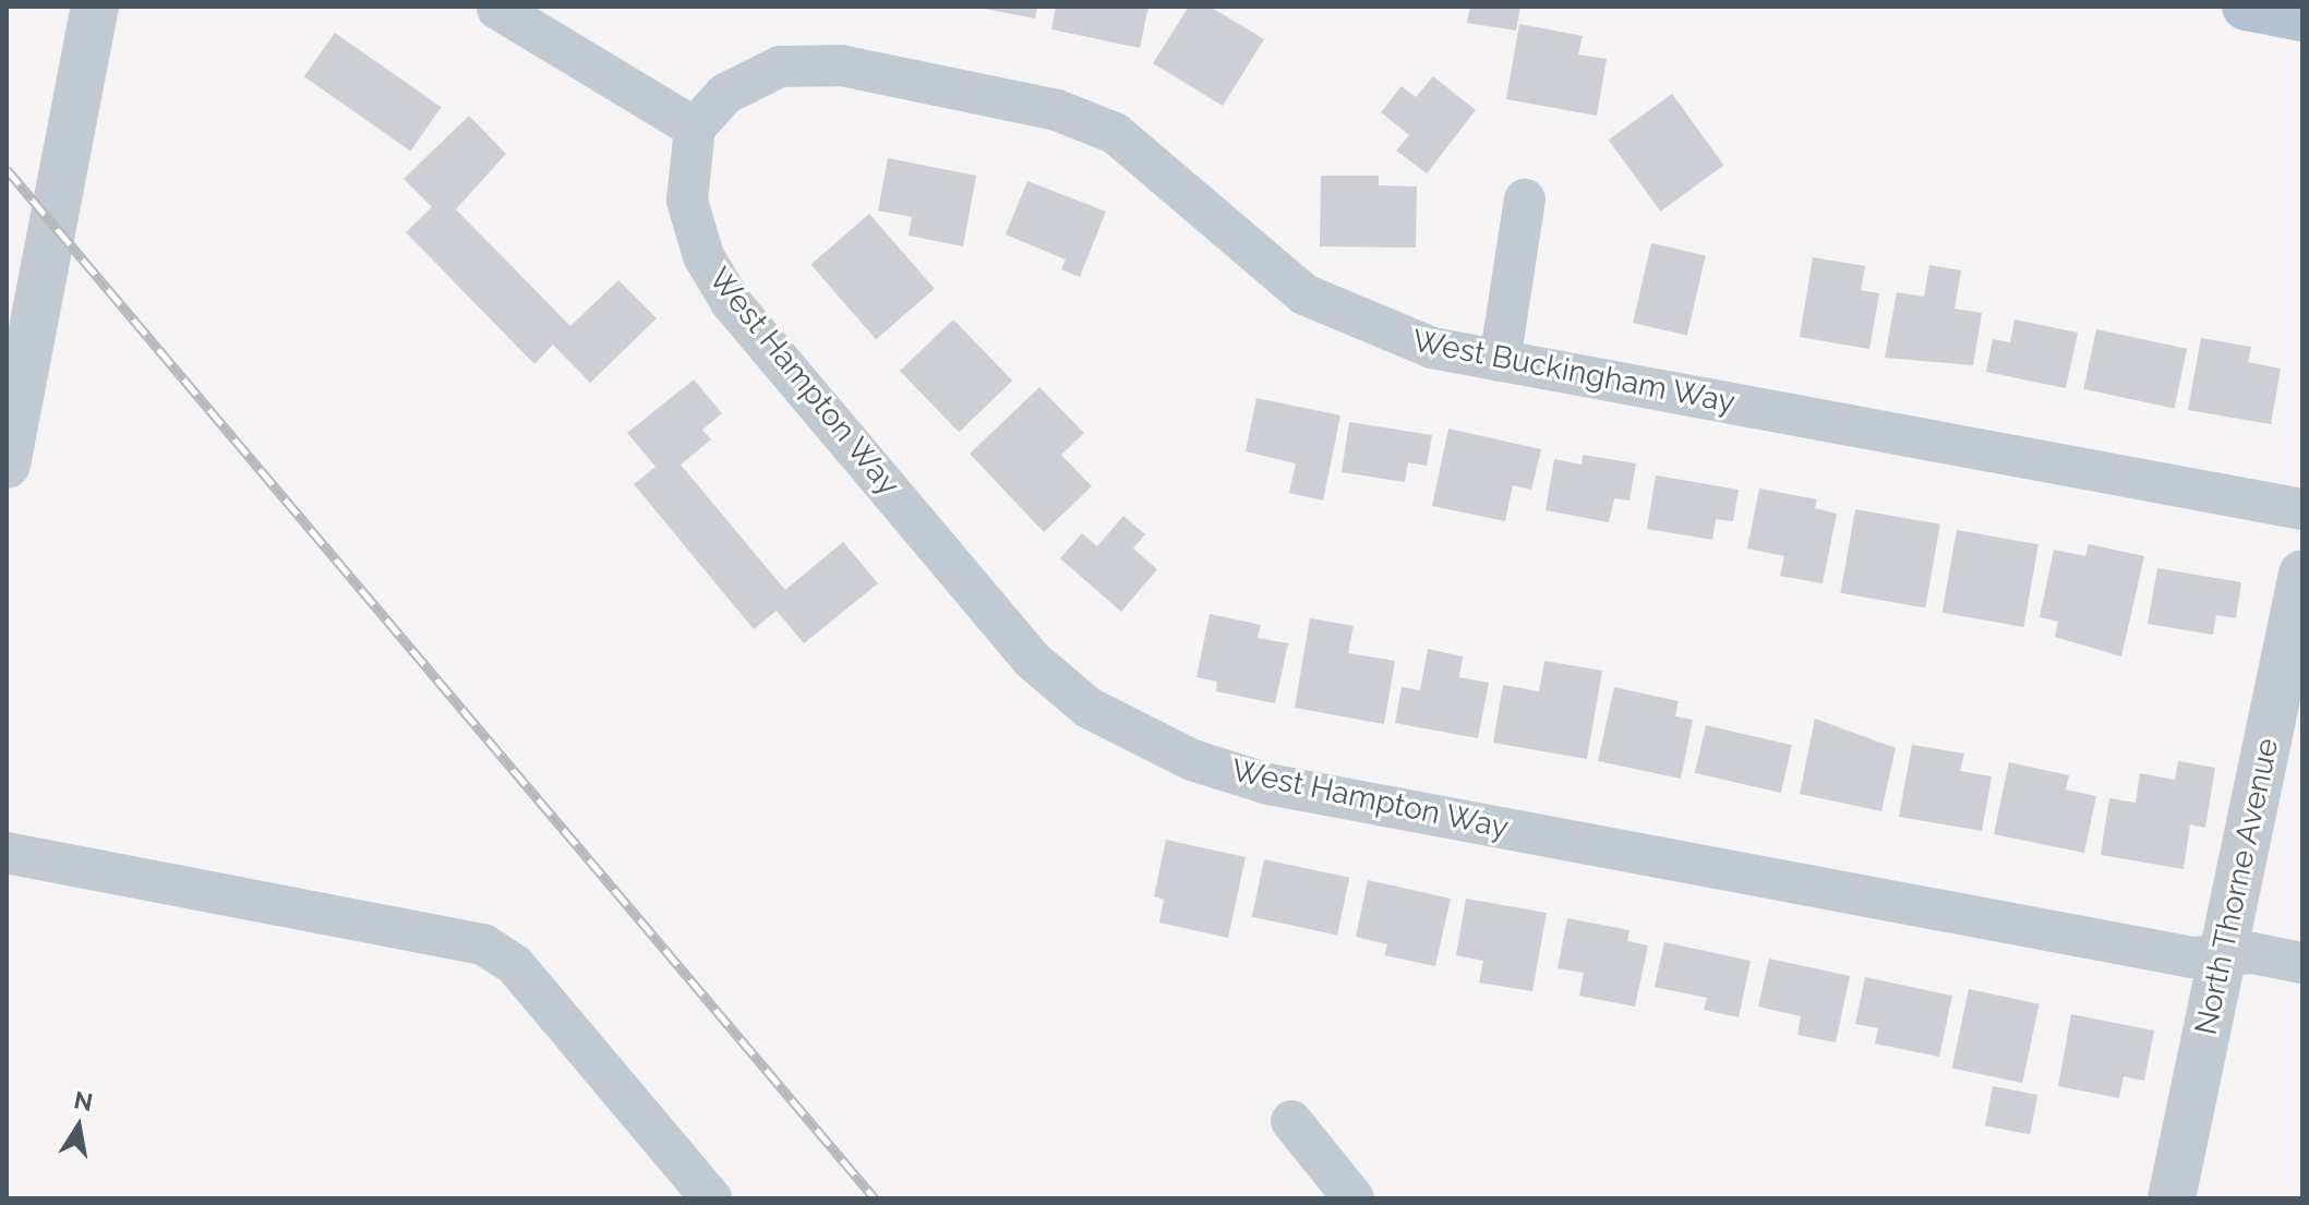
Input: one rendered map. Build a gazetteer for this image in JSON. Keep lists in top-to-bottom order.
{
  "streets": {
    "street": ["West Buckingham Way", "West Hampton Way", "North Thorne Avenue"]
  },
  "crossings": [
    ["West Buckingham Way", "West Hampton Way"],
    ["West Hampton Way", "North Thorne Avenue"]
  ],
  "north": "top"
}
